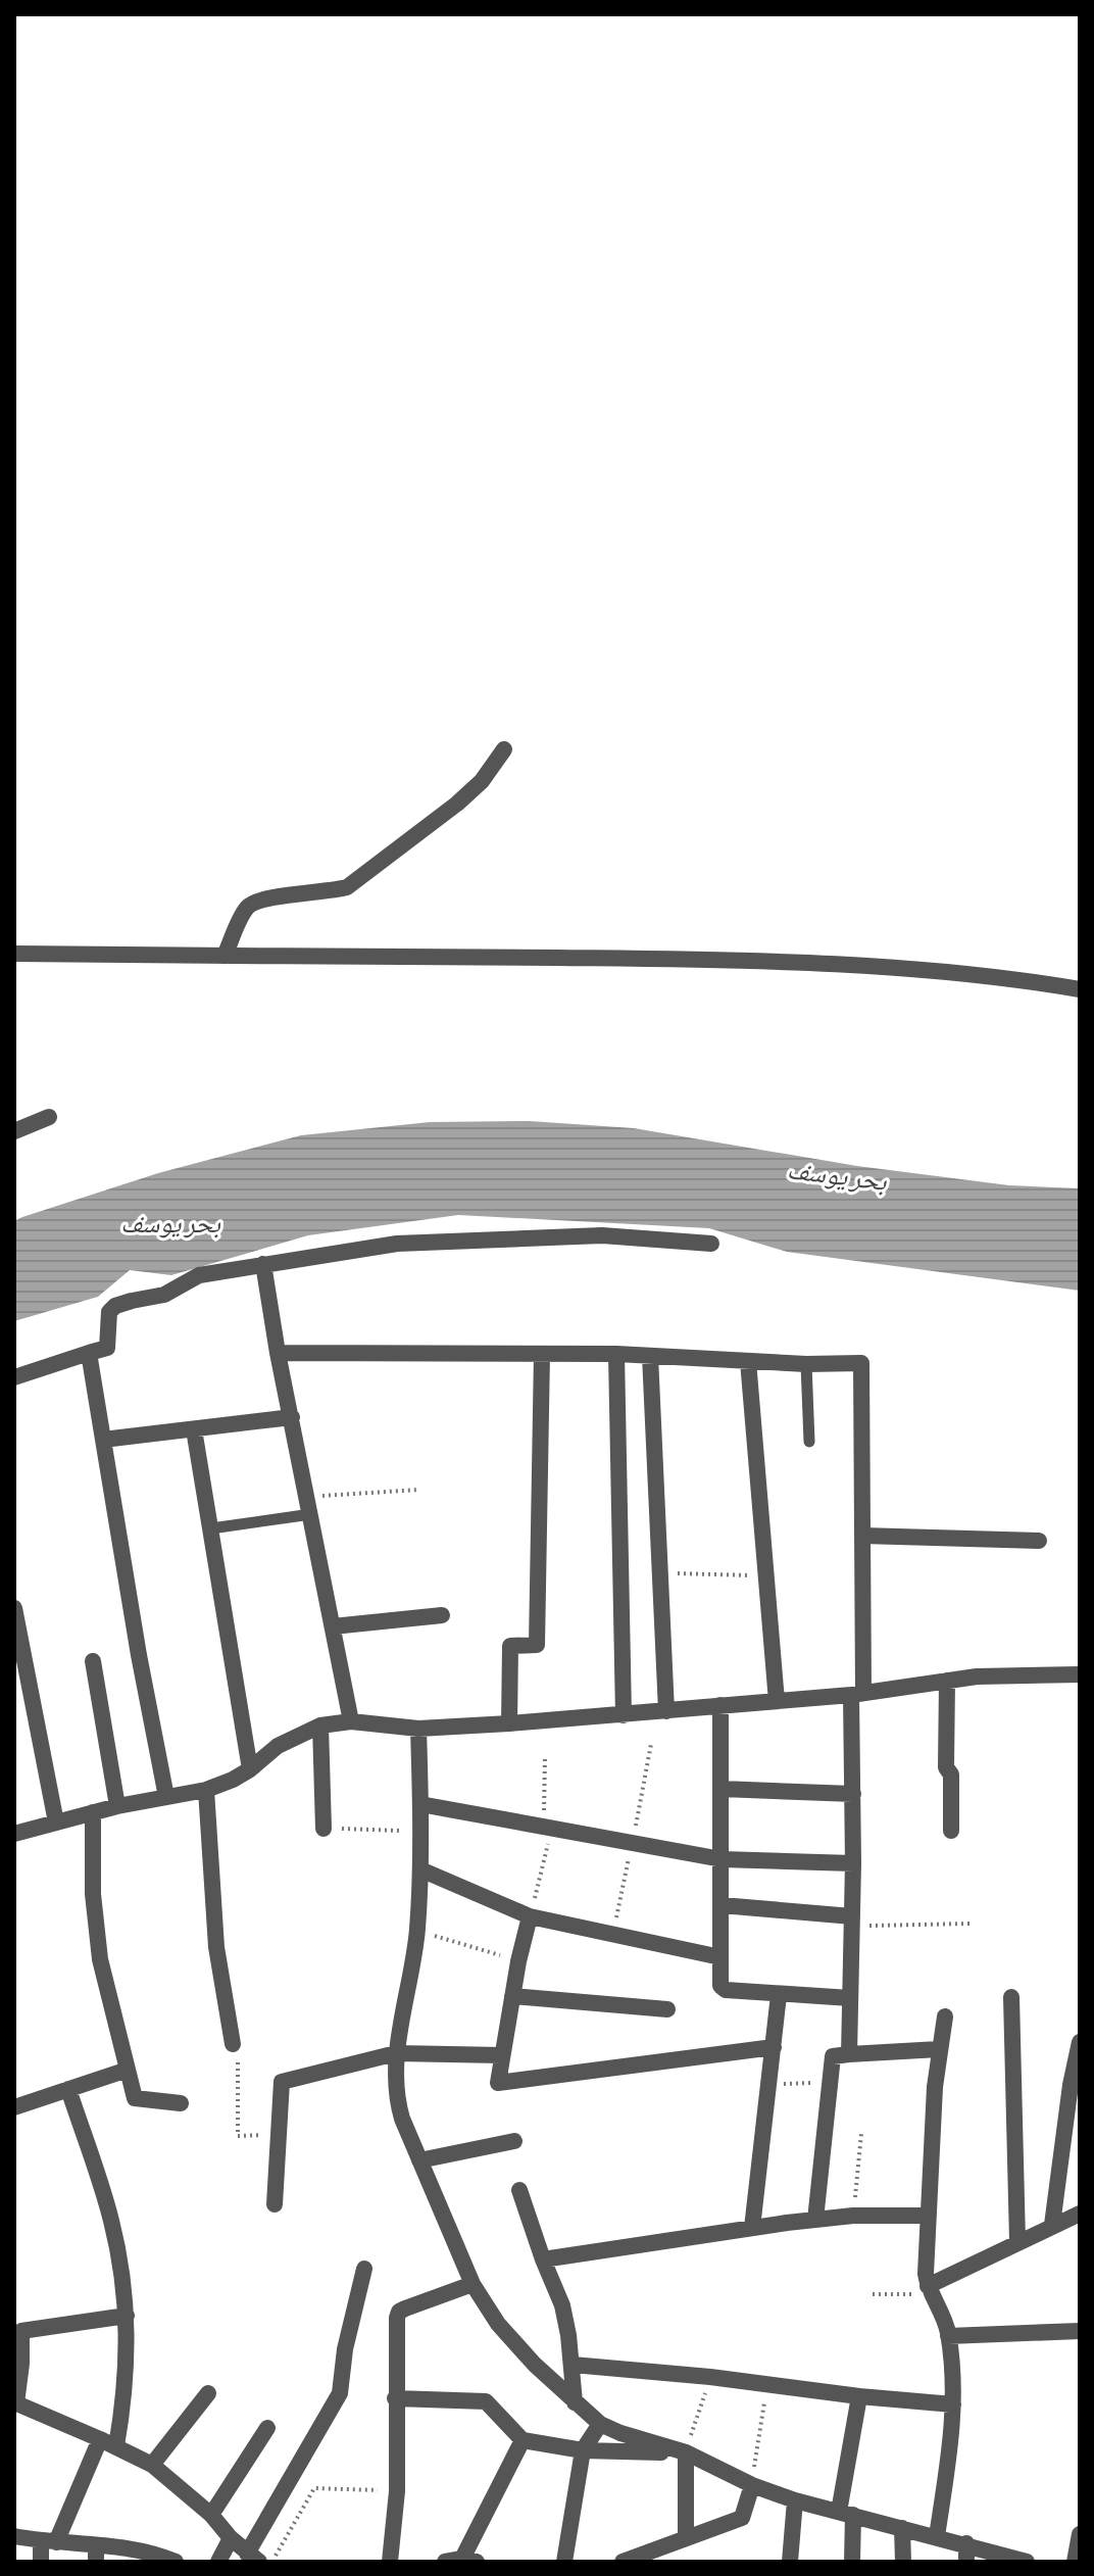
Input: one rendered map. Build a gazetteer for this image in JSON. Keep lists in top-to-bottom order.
{
  "water": ["بحر يوسف"]
}
